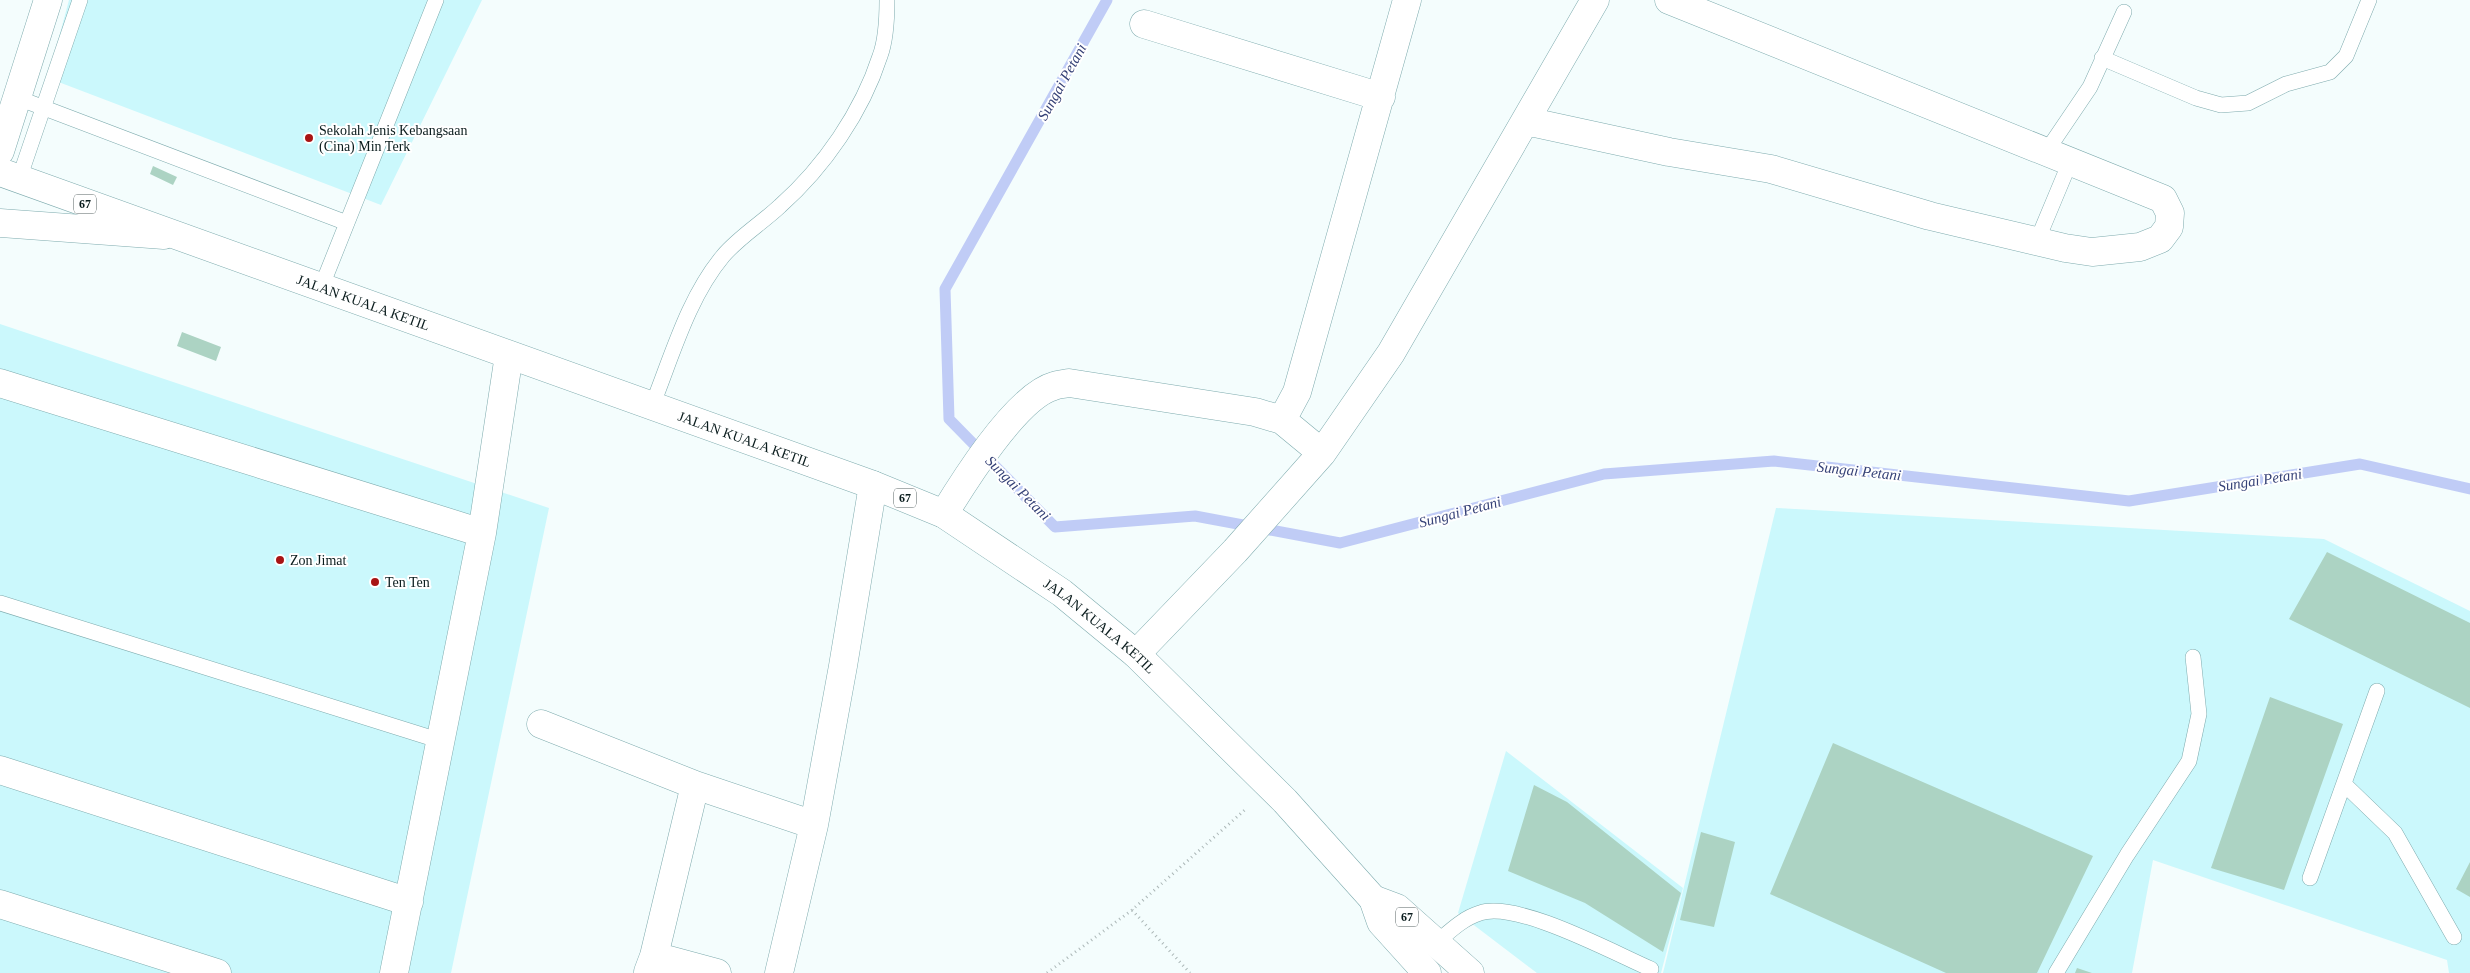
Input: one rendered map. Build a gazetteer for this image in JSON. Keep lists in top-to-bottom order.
{
  "streets": {
    "street": ["67", "JALAN KUALA KETIL"]
  },
  "water": ["Sungai Petani"],
  "places": ["Sekolah Jenis Kebangsaan (Cina) Min Terk", "Zon Jimat", "Ten Ten"]
}
